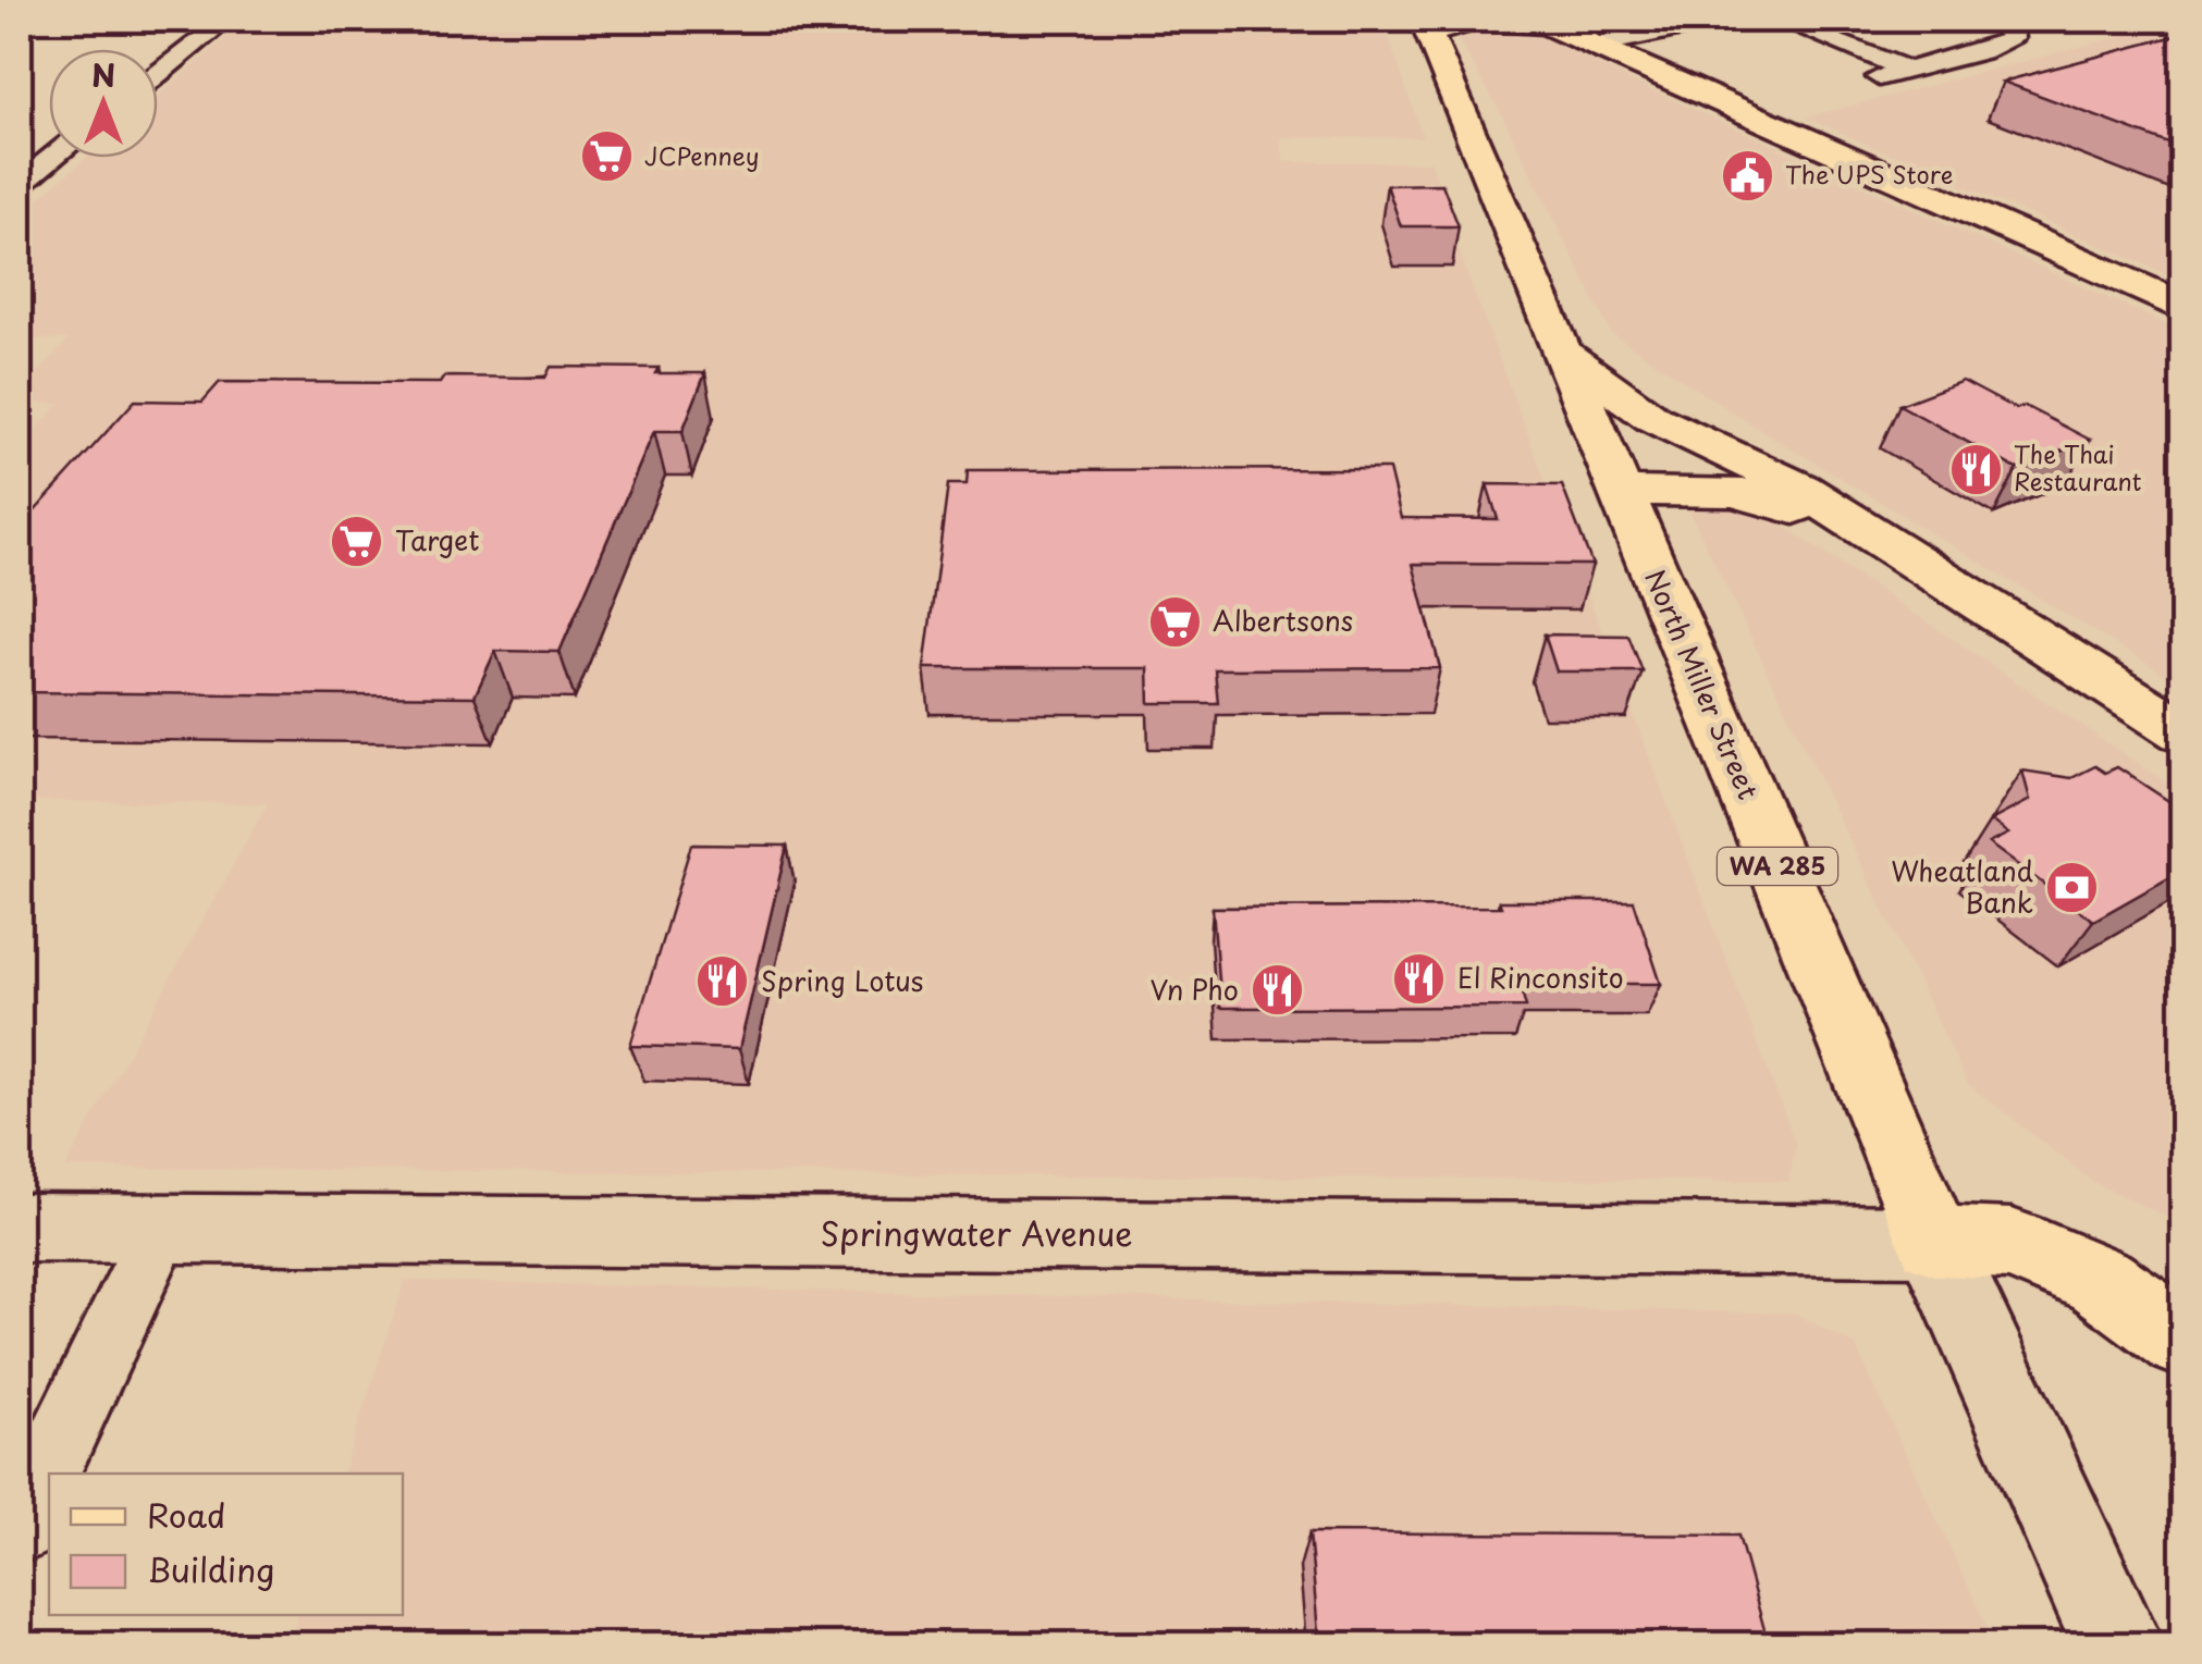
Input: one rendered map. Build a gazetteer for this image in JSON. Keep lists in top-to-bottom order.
{
  "streets": {
    "main road": ["North Miller Street", "WA 285"],
    "street": ["Springwater Avenue"]
  },
  "crossings": [
    ["North Miller Street", "Springwater Avenue"]
  ],
  "places": {
    "supermarket": ["JCPenney", "Target", "Albertsons"],
    "public building": ["The UPS Store"],
    "restaurant": [
      "The Thai Restaurant",
      "El Rinconsito",
      "Spring Lotus",
      "Vn Pho"
    ],
    "bank": ["Wheatland Bank"]
  },
  "legend": ["Road", "Building"],
  "north": "top"
}
